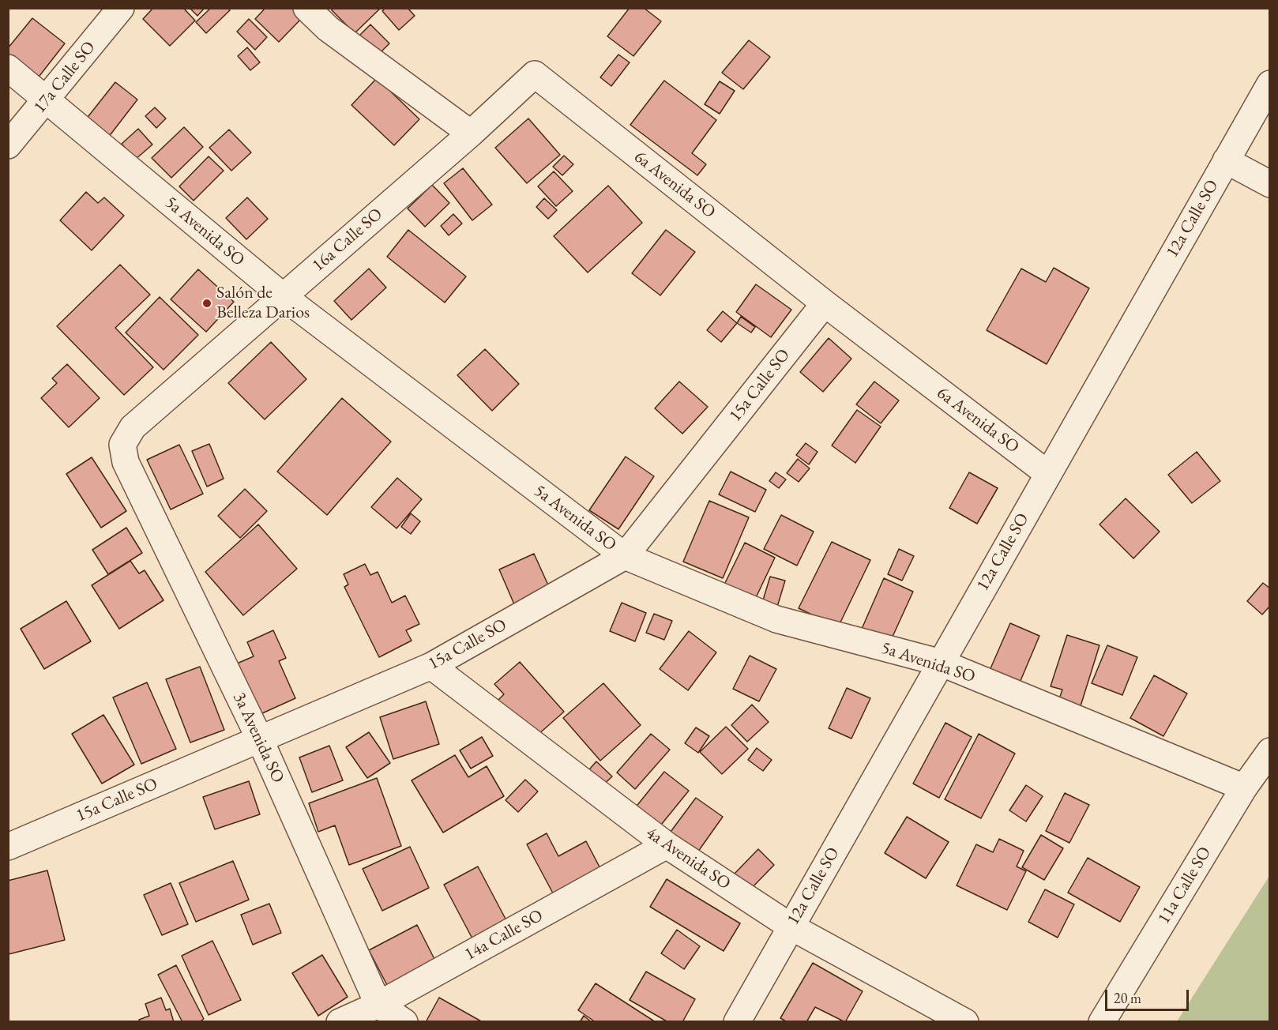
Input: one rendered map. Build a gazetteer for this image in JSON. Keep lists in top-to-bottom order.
{
  "streets": {
    "street": [
      "17a Calle SO",
      "6a Avenida SO",
      "12a Calle SO",
      "5a Avenida SO",
      "16a Calle SO",
      "15a Calle SO",
      "3a Avenida SO",
      "4a Avenida SO",
      "11a Calle SO",
      "14a Calle SO"
    ]
  },
  "crossings": [
    ["17a Calle SO", "5a Avenida SO"],
    ["6a Avenida SO", "12a Calle SO"],
    ["6a Avenida SO", "16a Calle SO"],
    ["6a Avenida SO", "15a Calle SO"],
    ["12a Calle SO", "5a Avenida SO"],
    ["12a Calle SO", "4a Avenida SO"],
    ["5a Avenida SO", "16a Calle SO"],
    ["5a Avenida SO", "15a Calle SO"],
    ["5a Avenida SO", "11a Calle SO"],
    ["16a Calle SO", "3a Avenida SO"],
    ["15a Calle SO", "3a Avenida SO"],
    ["15a Calle SO", "4a Avenida SO"],
    ["3a Avenida SO", "14a Calle SO"],
    ["4a Avenida SO", "14a Calle SO"]
  ],
  "places": ["Salón de Belleza Darios"],
  "scale_bar": "20 m"
}
